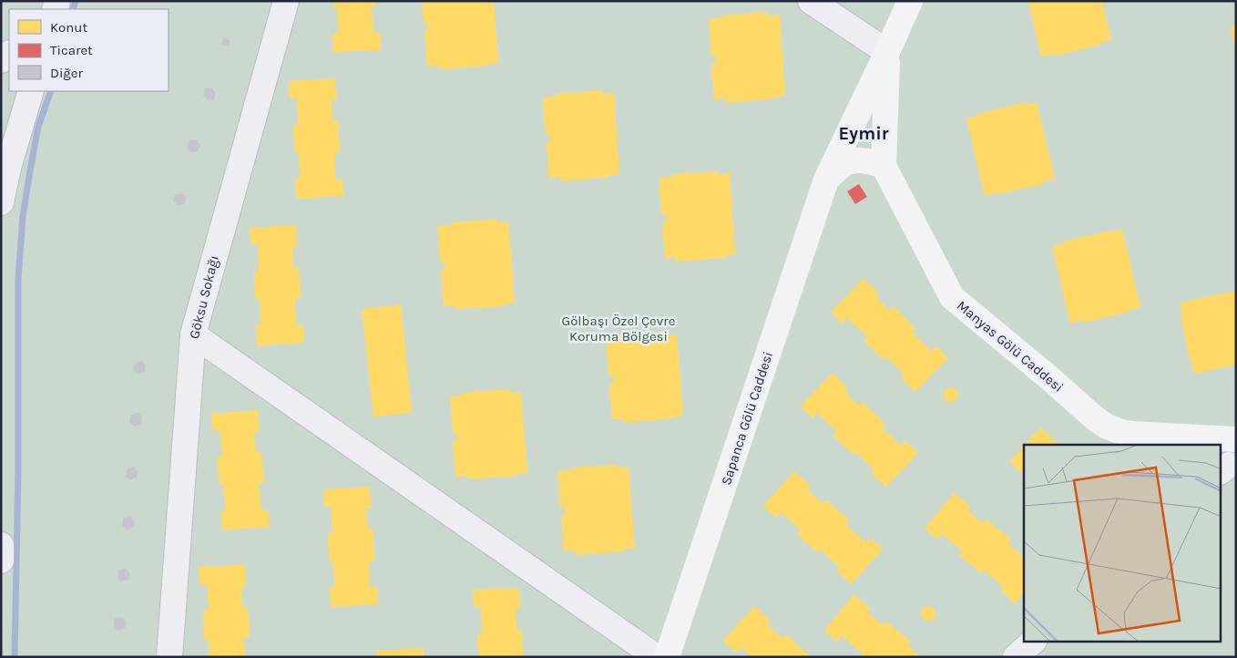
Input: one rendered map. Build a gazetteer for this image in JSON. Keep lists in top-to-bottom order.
{
  "streets": {
    "street": ["Göksu Sokağı", "Manyas Gölü Caddesi", "Sapanca Gölü Caddesi"]
  },
  "crossings": [
    ["Manyas Gölü Caddesi", "Sapanca Gölü Caddesi"]
  ],
  "districts": ["Eymir"],
  "parks": ["Gölbaşı Özel Çevre Koruma Bölgesi"],
  "legend": ["Konut", "Ticaret", "Diğer"]
}
